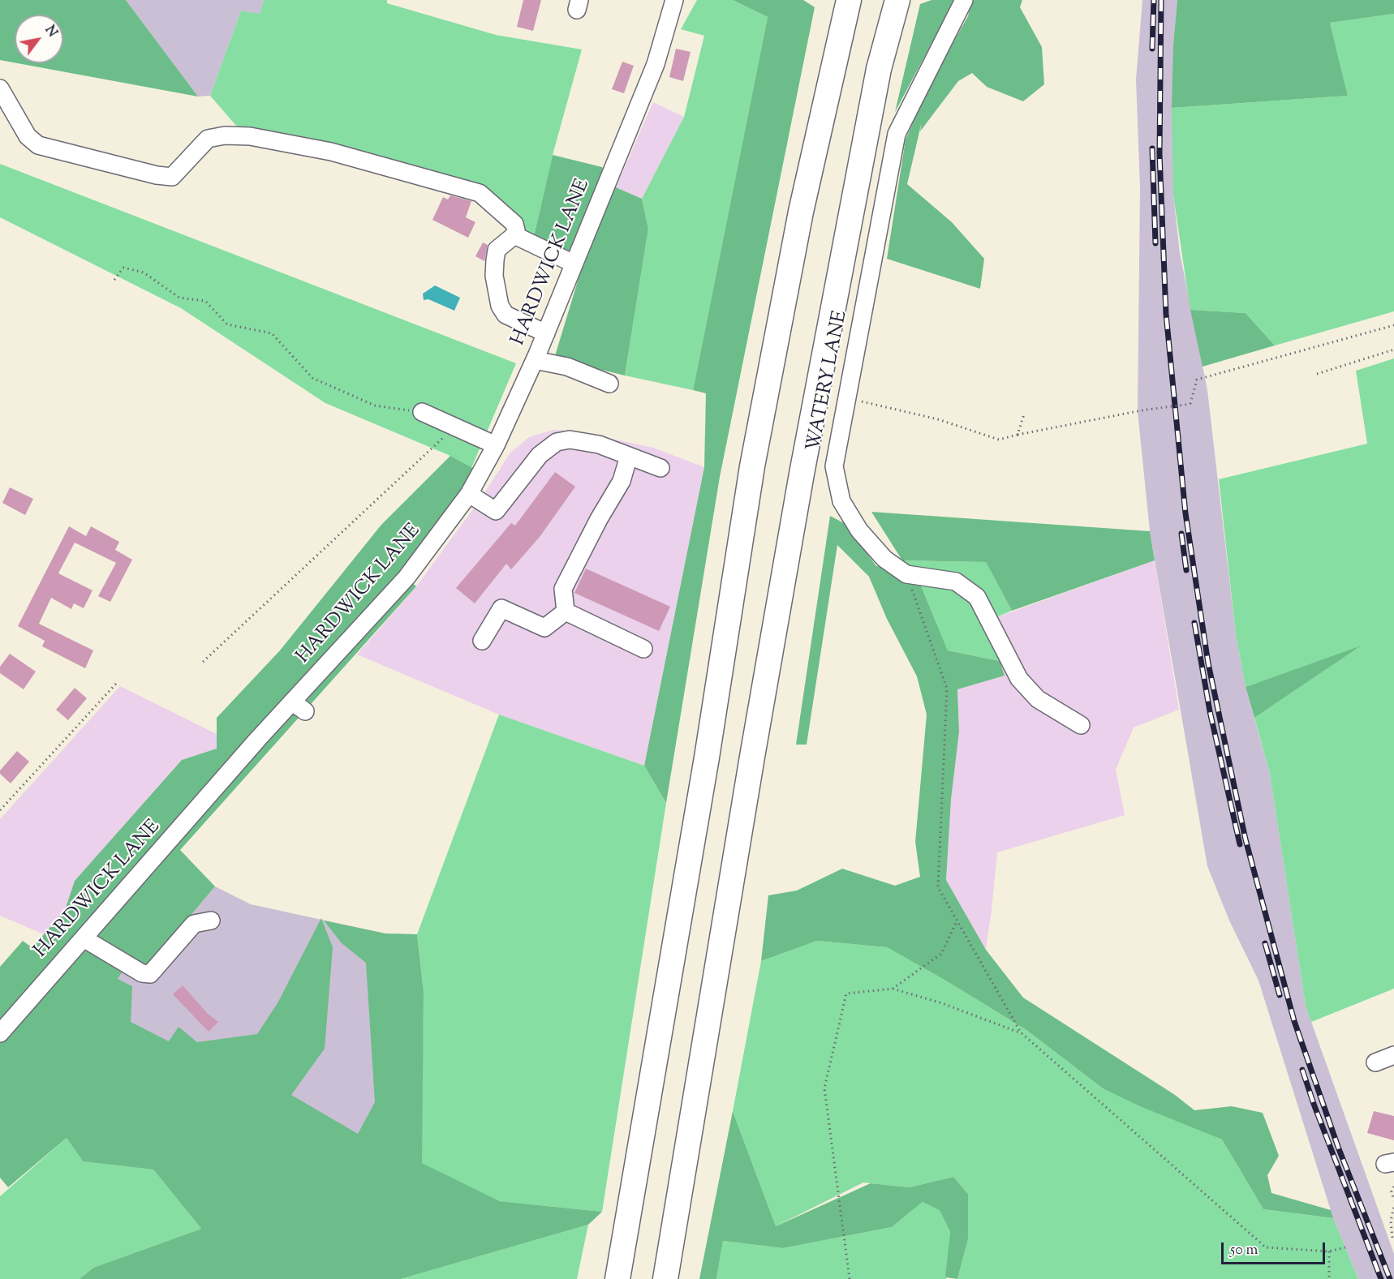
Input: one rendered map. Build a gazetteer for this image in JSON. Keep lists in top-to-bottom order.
{
  "streets": {
    "street": ["HARDWICK LANE", "WATERY LANE"]
  },
  "scale_bar": "50 m",
  "north": "top right"
}
